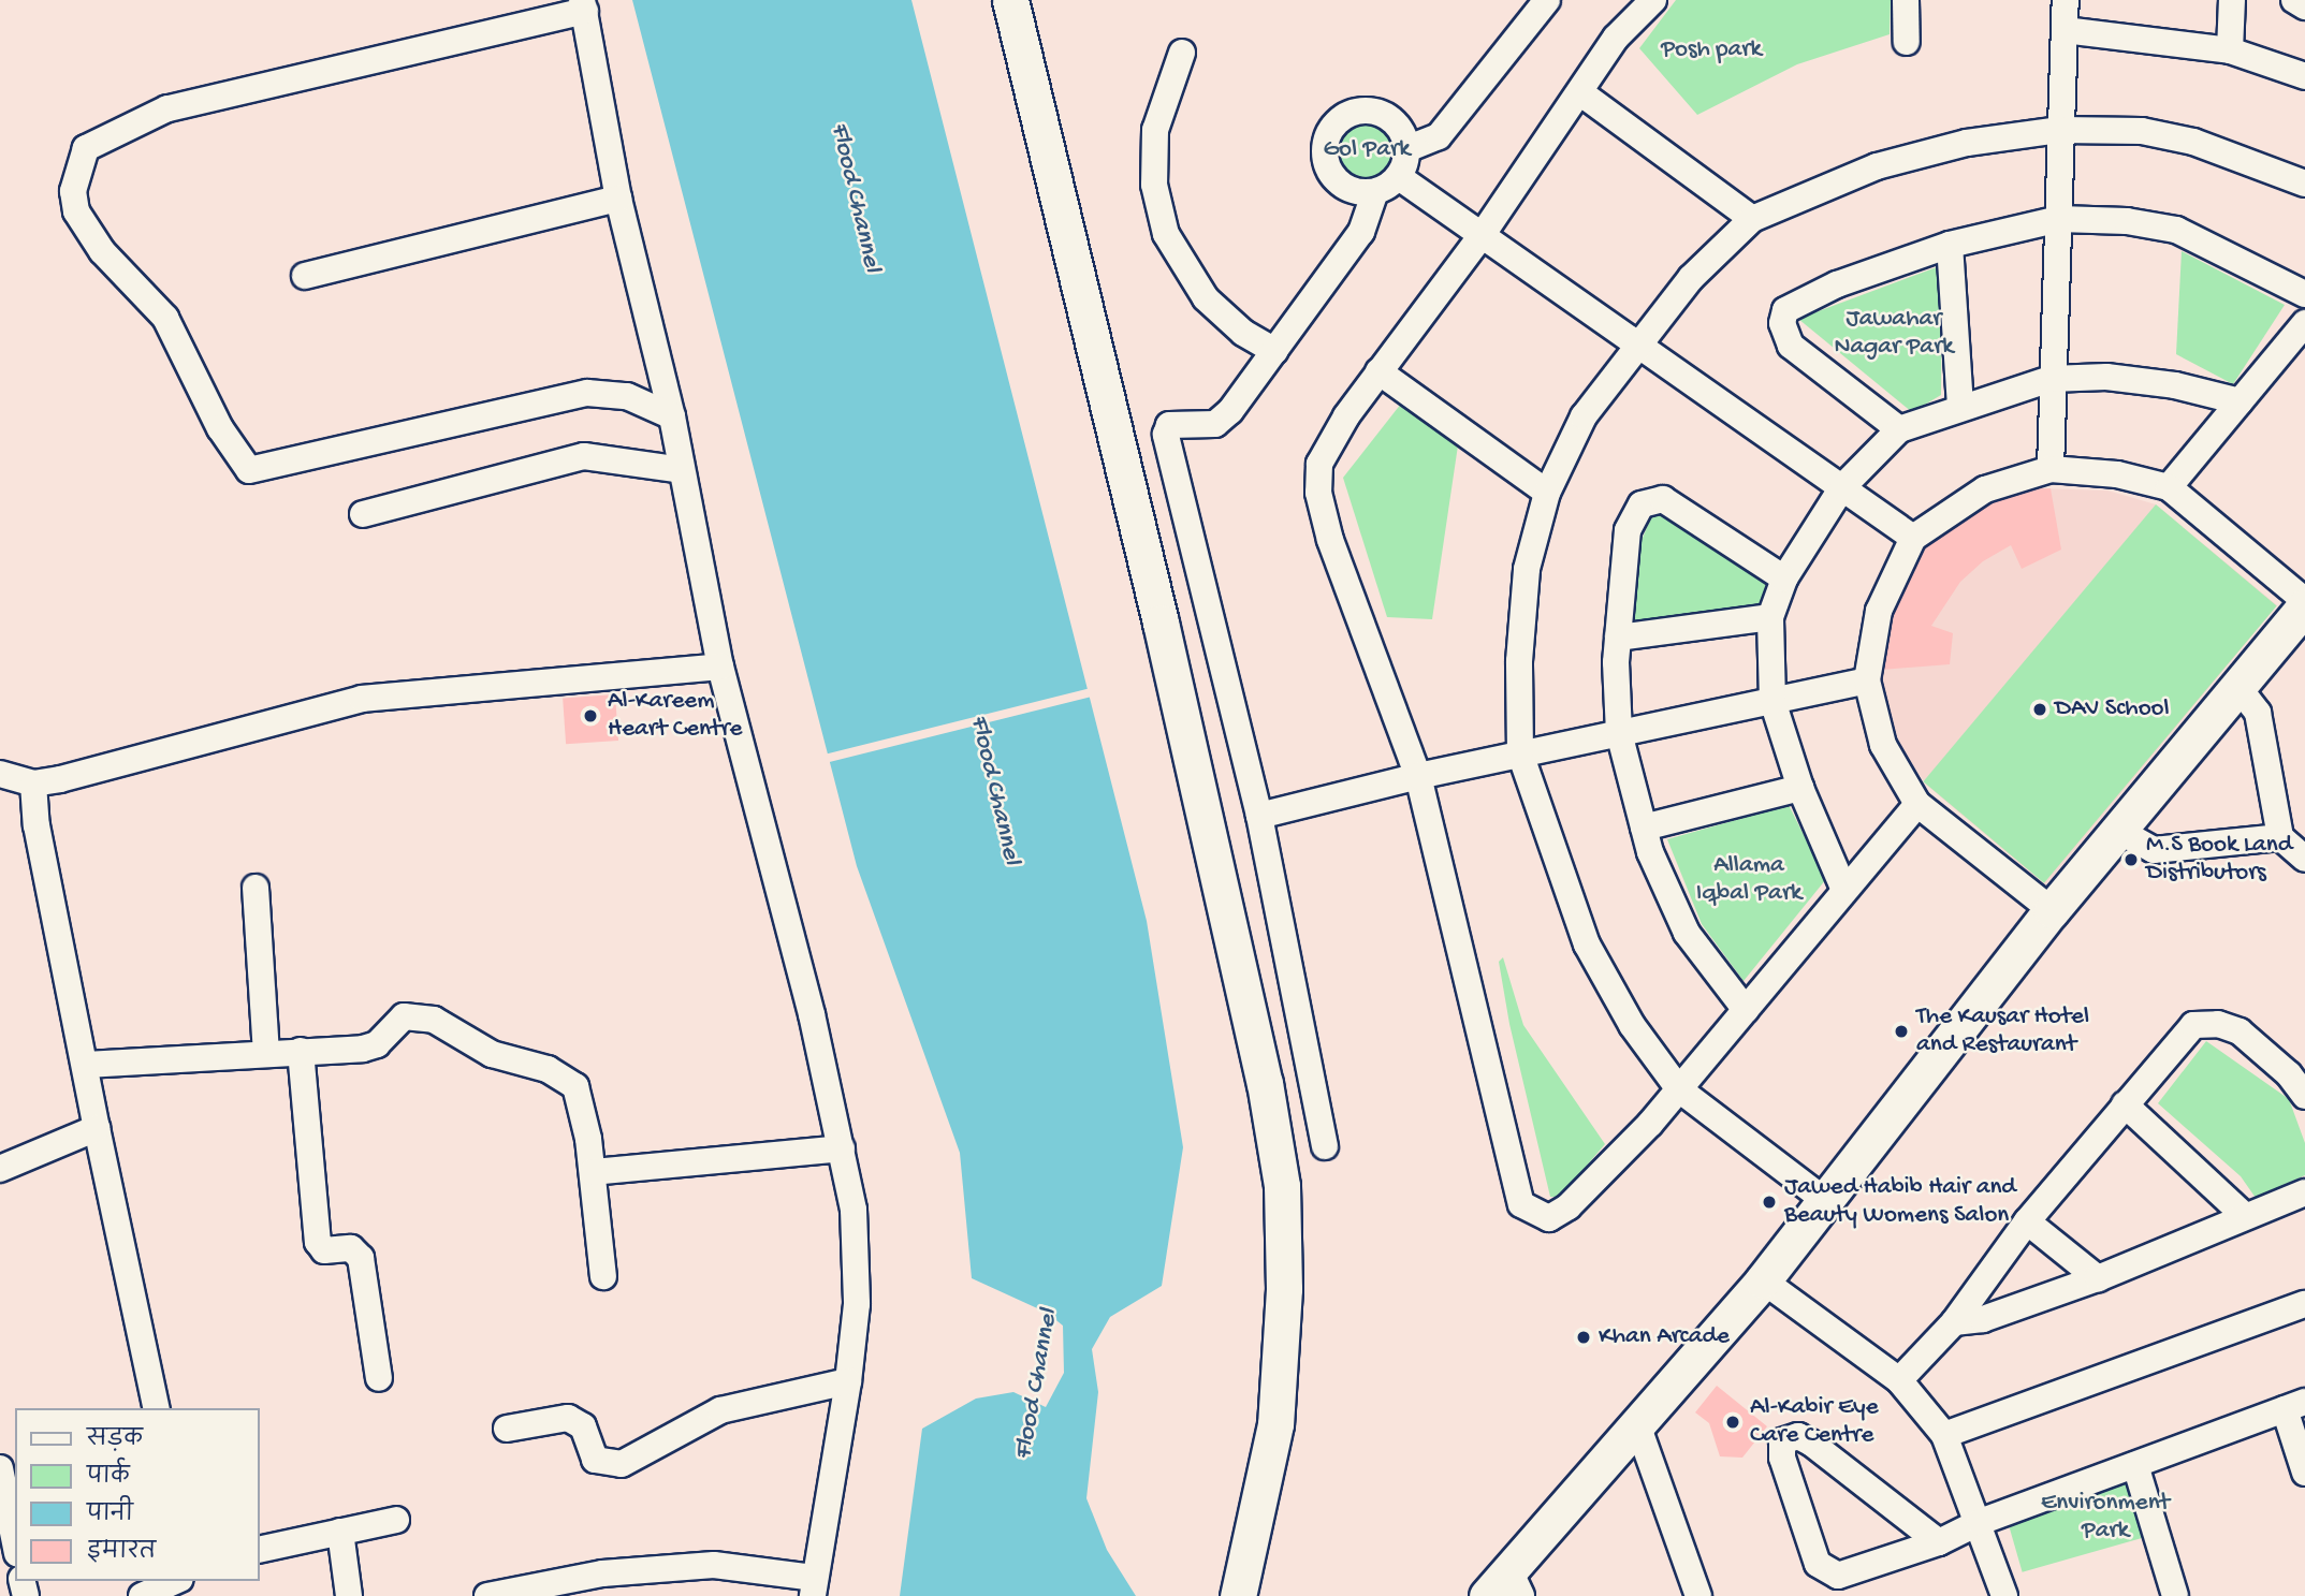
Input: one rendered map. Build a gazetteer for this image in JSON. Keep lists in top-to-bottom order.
{
  "water": ["Flood Channel"],
  "parks": [
    "Posh park",
    "Gol Park",
    "Jawahar Nagar Park",
    "Allama Iqbal Park",
    "Environment Park"
  ],
  "places": [
    "DAV School",
    "Al-Kareem Heart Centre",
    "M.S Book Land Distributors",
    "The Kausar Hotel and Restaurant",
    "Jawed Habib Hair and Beauty Womens Salon",
    "Khan Arcade",
    "Al-Kabir Eye Care Centre"
  ],
  "legend": [
    "सड़क",
    "पार्क",
    "पानी",
    "इमारत"
  ]
}
